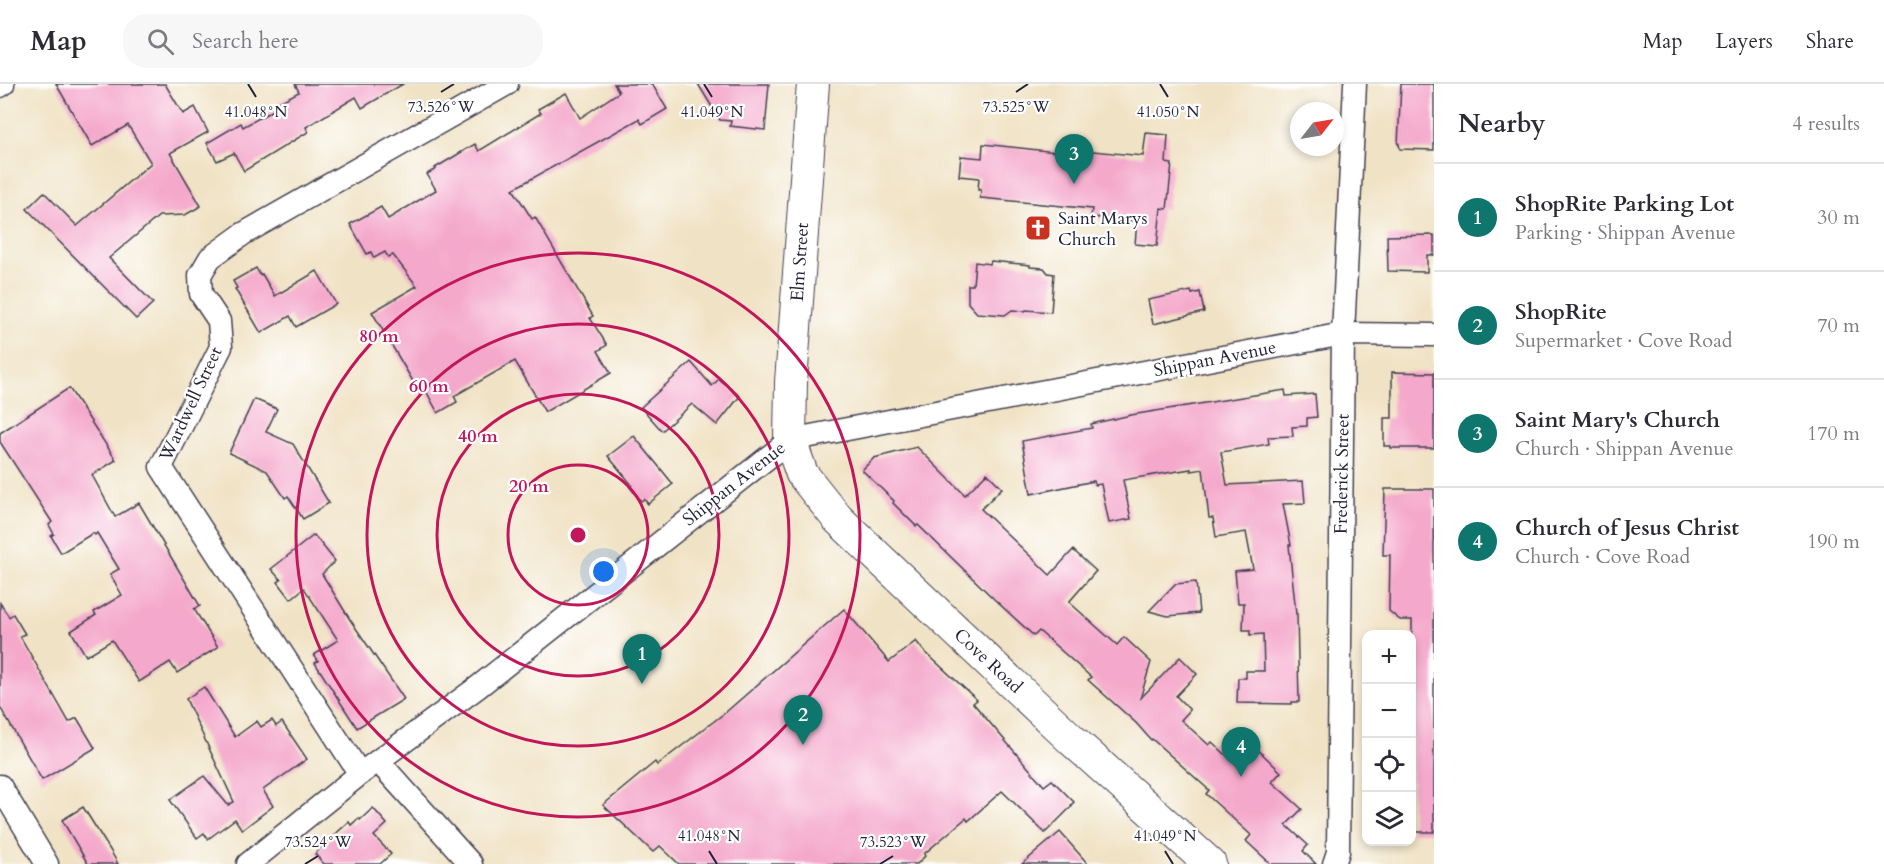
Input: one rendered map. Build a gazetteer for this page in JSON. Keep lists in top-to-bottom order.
{
  "streets": {
    "main road": ["Elm Street", "Cove Road"],
    "street": ["Shippan Avenue", "Wardwell Street", "Frederick Street"]
  },
  "crossings": [
    ["Elm Street", "Shippan Avenue"],
    ["Elm Street", "Cove Road"],
    ["Shippan Avenue", "Wardwell Street"],
    ["Shippan Avenue", "Frederick Street"],
    ["Shippan Avenue", "Cove Road"]
  ],
  "places": {
    "church": ["Saint Marys Church"]
  },
  "north": "top right",
  "page": {
    "header": "Map",
    "search": "Search here",
    "nav": ["Map", "Layers", "Share"],
    "heading": ["Nearby", "4 results"],
    "pins": [
      "3",
      "1",
      "2",
      "4"
    ],
    "list": [
      {
        "mark": "1",
        "name": "ShopRite Parking Lot",
        "note": "Parking · Shippan Avenue",
        "value": "30 m"
      },
      {
        "mark": "2",
        "name": "ShopRite",
        "note": "Supermarket · Cove Road",
        "value": "70 m"
      },
      {
        "mark": "3",
        "name": "Saint Mary's Church",
        "note": "Church · Shippan Avenue",
        "value": "170 m"
      },
      {
        "mark": "4",
        "name": "Church of Jesus Christ",
        "note": "Church · Cove Road",
        "value": "190 m"
      }
    ],
    "map_buttons": ["+", "−"]
  },
  "coordinates": [
    "73.525°W",
    "73.526°W",
    "41.048°N",
    "41.049°N",
    "41.050°N",
    "73.524°W",
    "73.523°W"
  ],
  "rings": [
    "80 m",
    "60 m",
    "40 m",
    "20 m"
  ]
}
